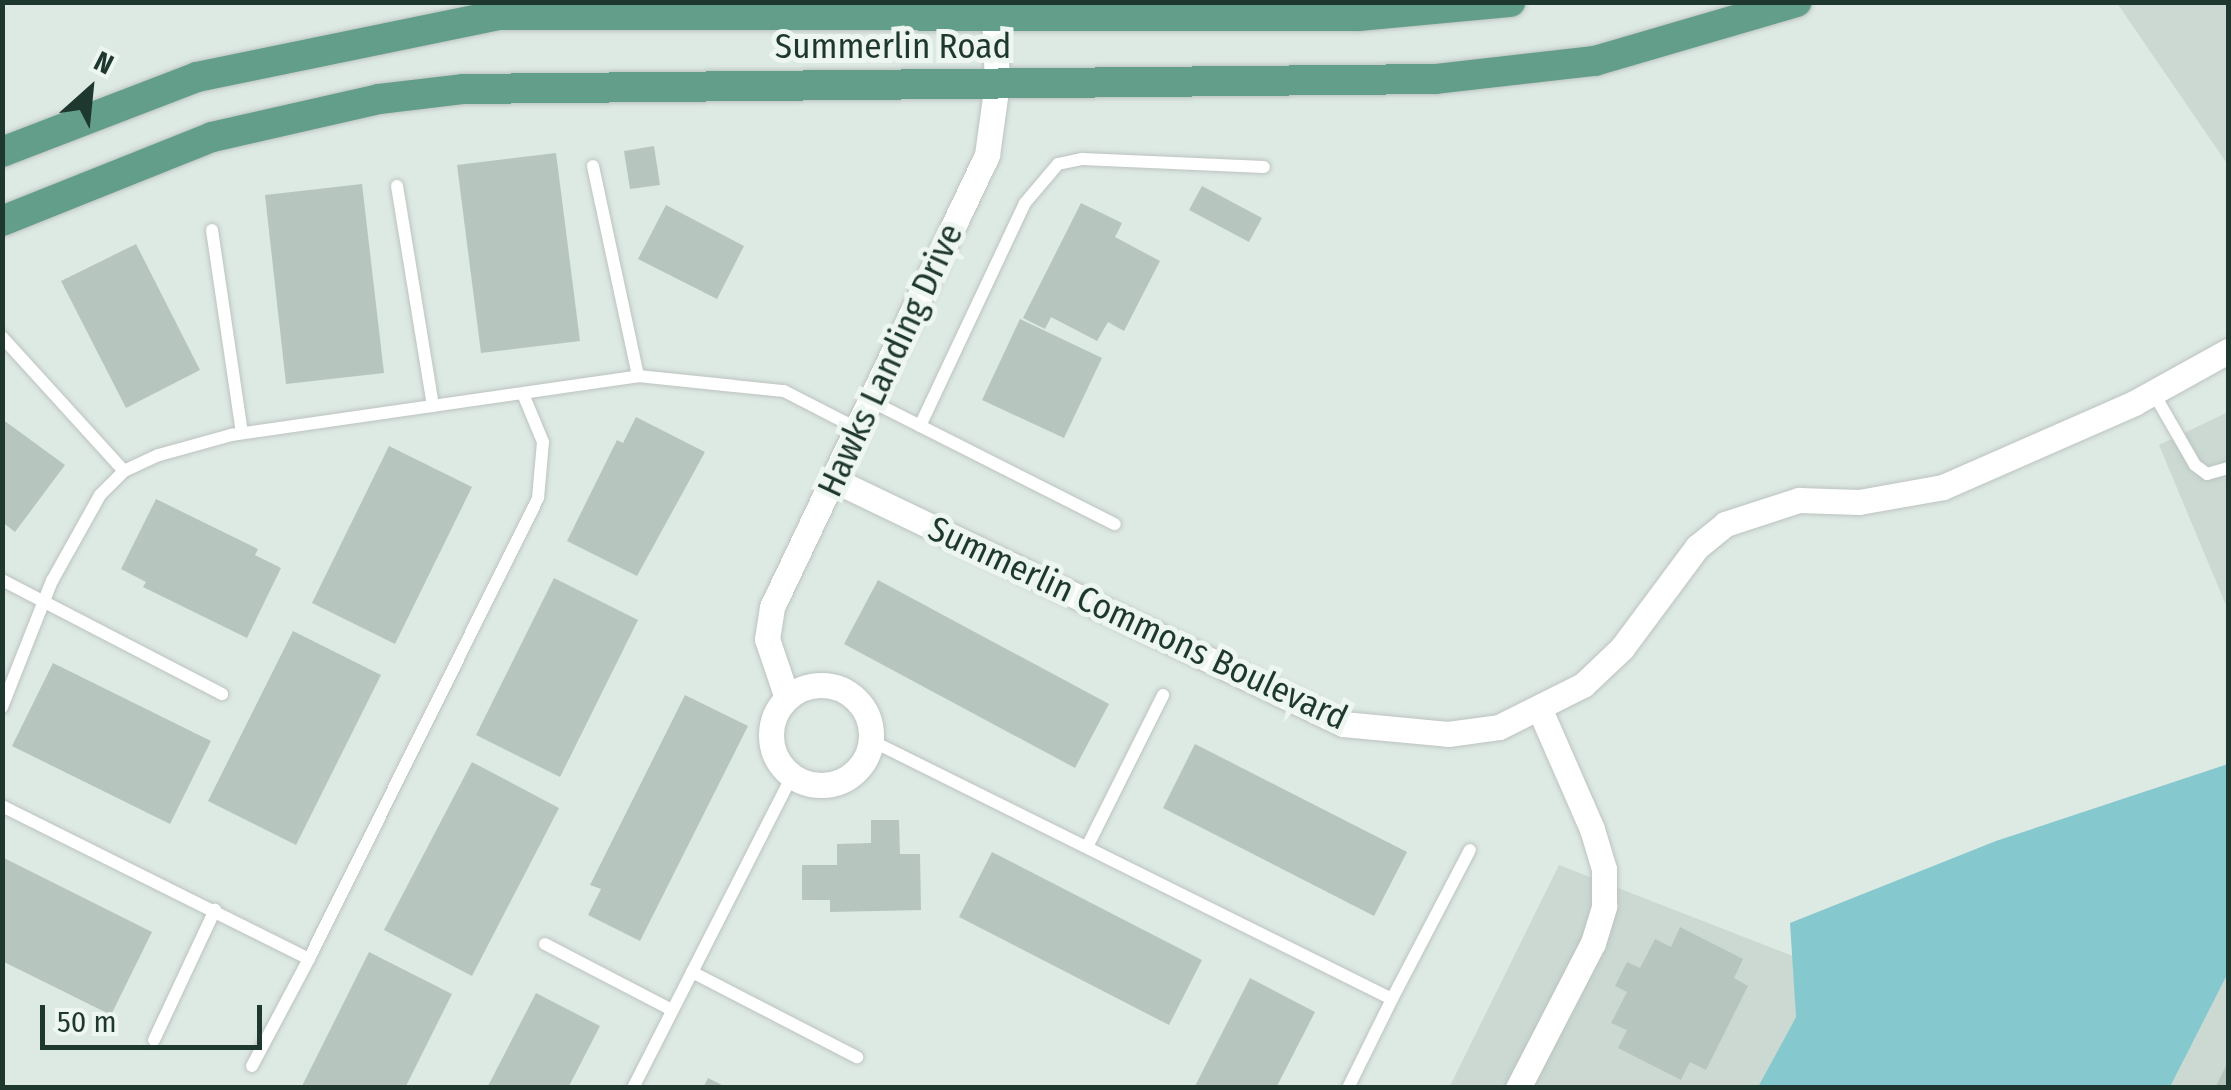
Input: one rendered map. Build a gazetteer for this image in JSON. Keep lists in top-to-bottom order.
{
  "streets": {
    "main road": ["Summerlin Road"],
    "street": ["Hawks Landing Drive", "Summerlin Commons Boulevard"]
  },
  "crossings": [
    ["Summerlin Road", "Hawks Landing Drive"],
    ["Hawks Landing Drive", "Summerlin Commons Boulevard"]
  ],
  "scale_bar": "50 m",
  "north": "top right"
}
